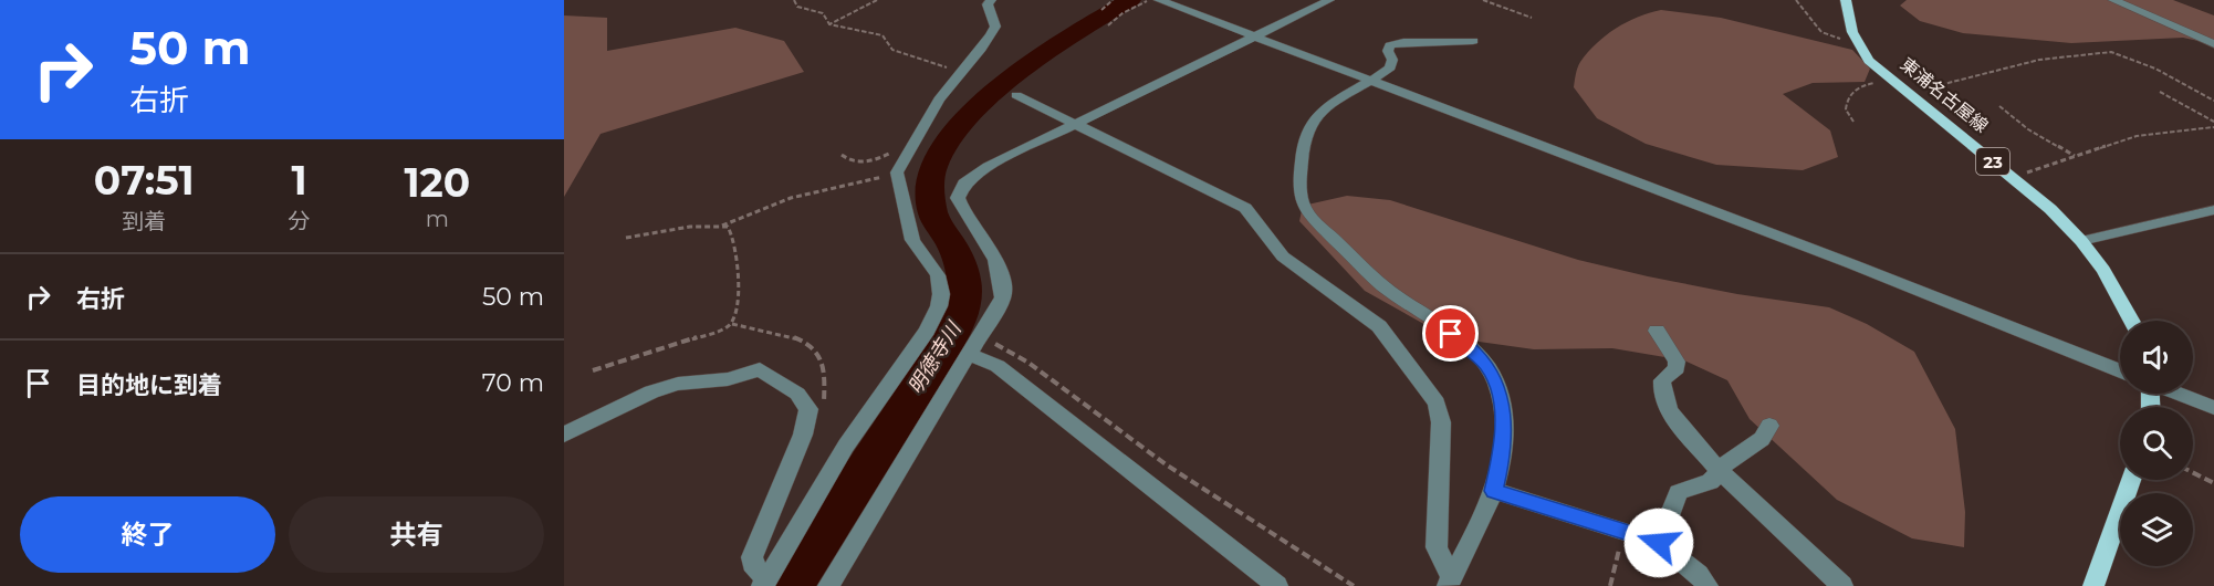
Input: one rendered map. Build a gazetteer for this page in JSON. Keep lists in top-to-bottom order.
{
  "streets": {
    "main road": ["東浦名古屋線", "23"]
  },
  "water": ["明徳寺川"],
  "page": {
    "turn": ["50 m", "右折"],
    "eta": [
      "07:51",
      "到着",
      "1",
      "分",
      "120",
      "m"
    ],
    "list": [
      {
        "name": "右折",
        "value": "50 m"
      },
      {
        "name": "目的地に到着",
        "value": "70 m"
      }
    ],
    "buttons": ["終了", "共有"]
  }
}
